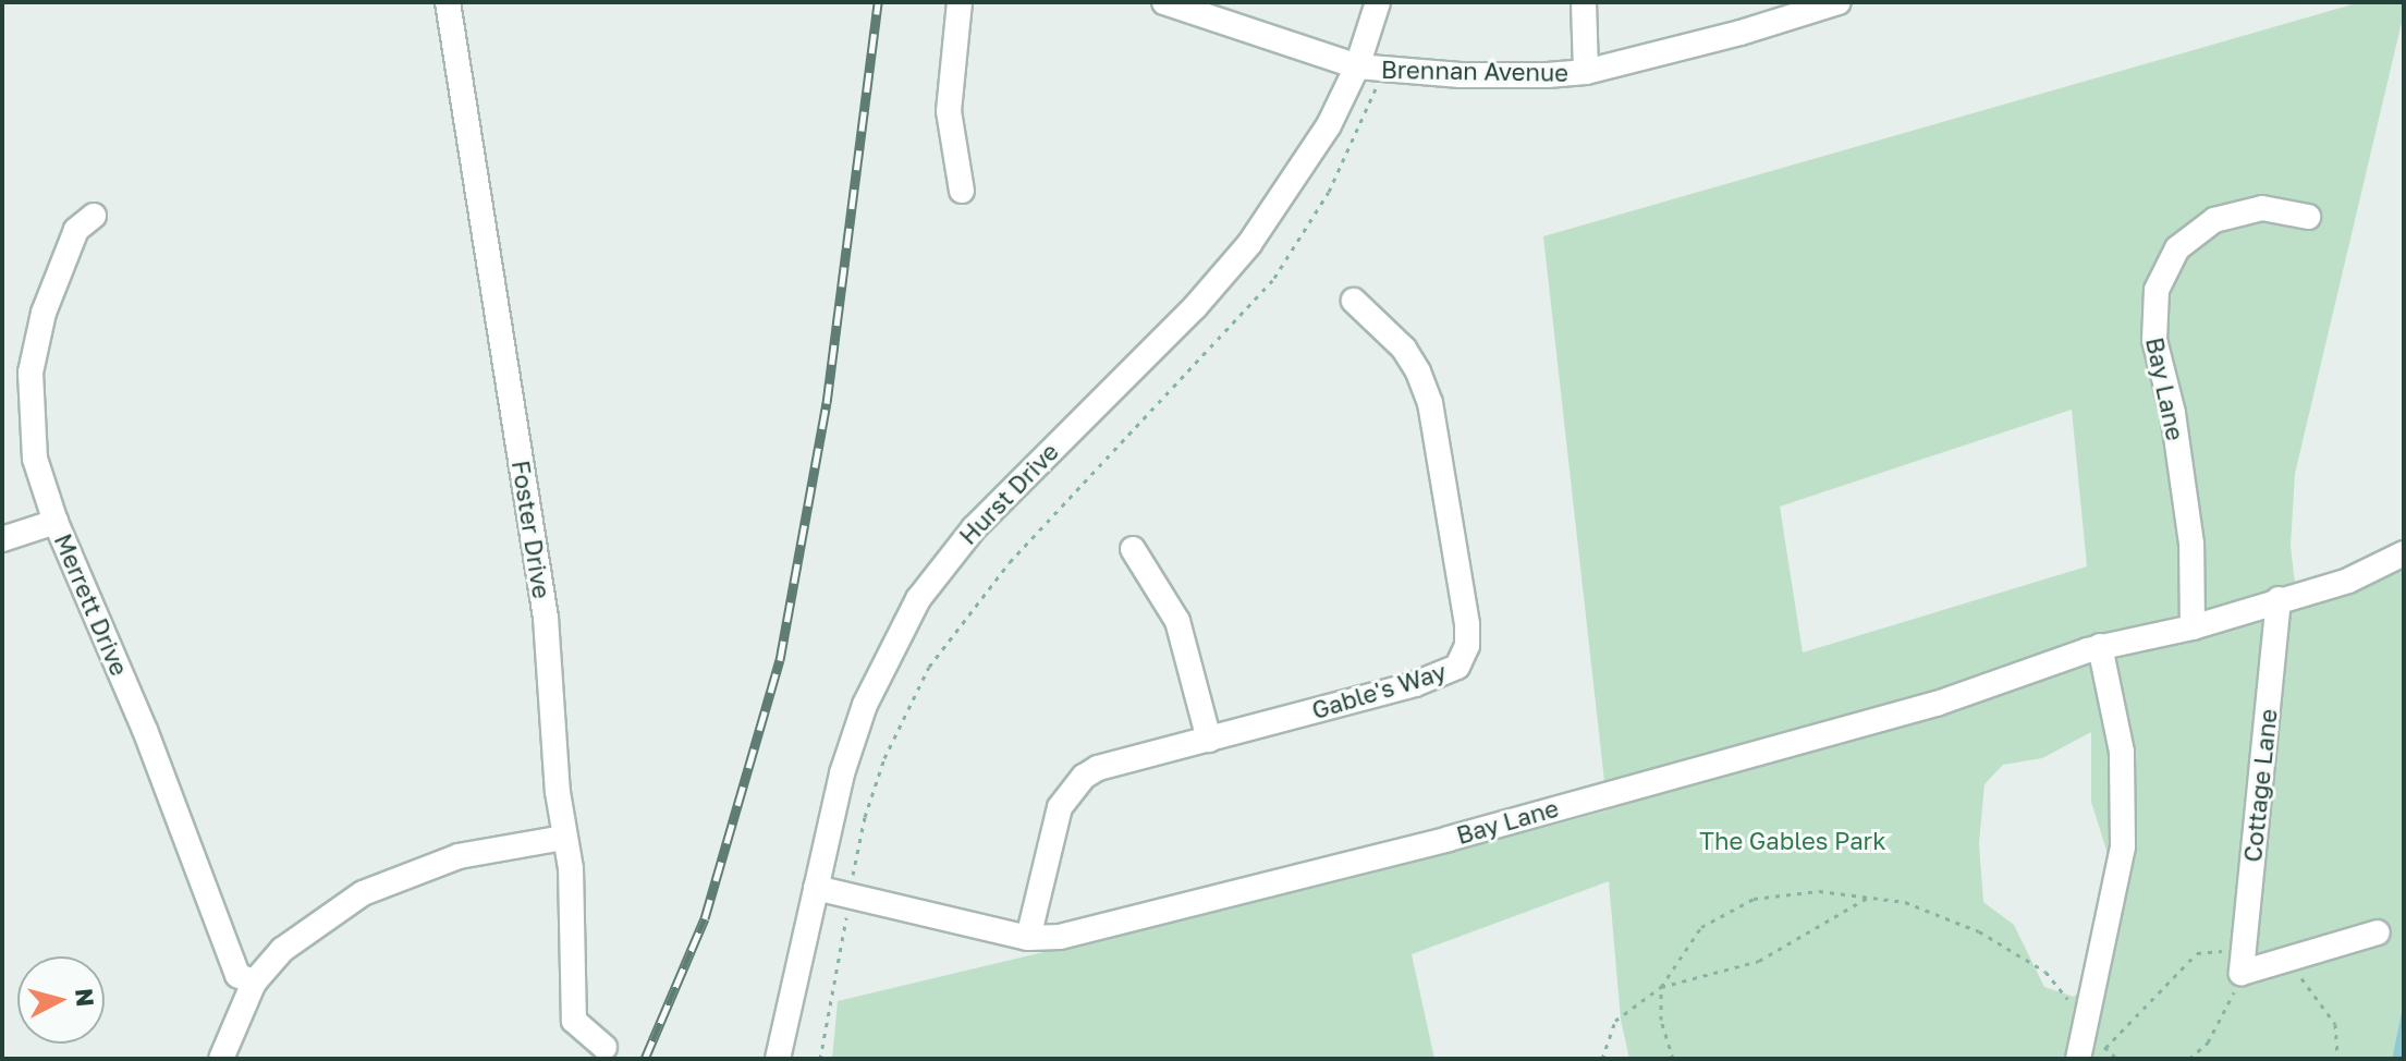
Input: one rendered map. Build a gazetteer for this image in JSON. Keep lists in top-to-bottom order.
{
  "streets": {
    "street": [
      "Brennan Avenue",
      "Bay Lane",
      "Hurst Drive",
      "Foster Drive",
      "Merrett Drive",
      "Gable's Way",
      "Cottage Lane"
    ]
  },
  "crossings": [
    ["Brennan Avenue", "Hurst Drive"],
    ["Bay Lane", "Hurst Drive"],
    ["Bay Lane", "Gable's Way"],
    ["Bay Lane", "Cottage Lane"]
  ],
  "parks": ["The Gables Park"],
  "north": "right"
}
